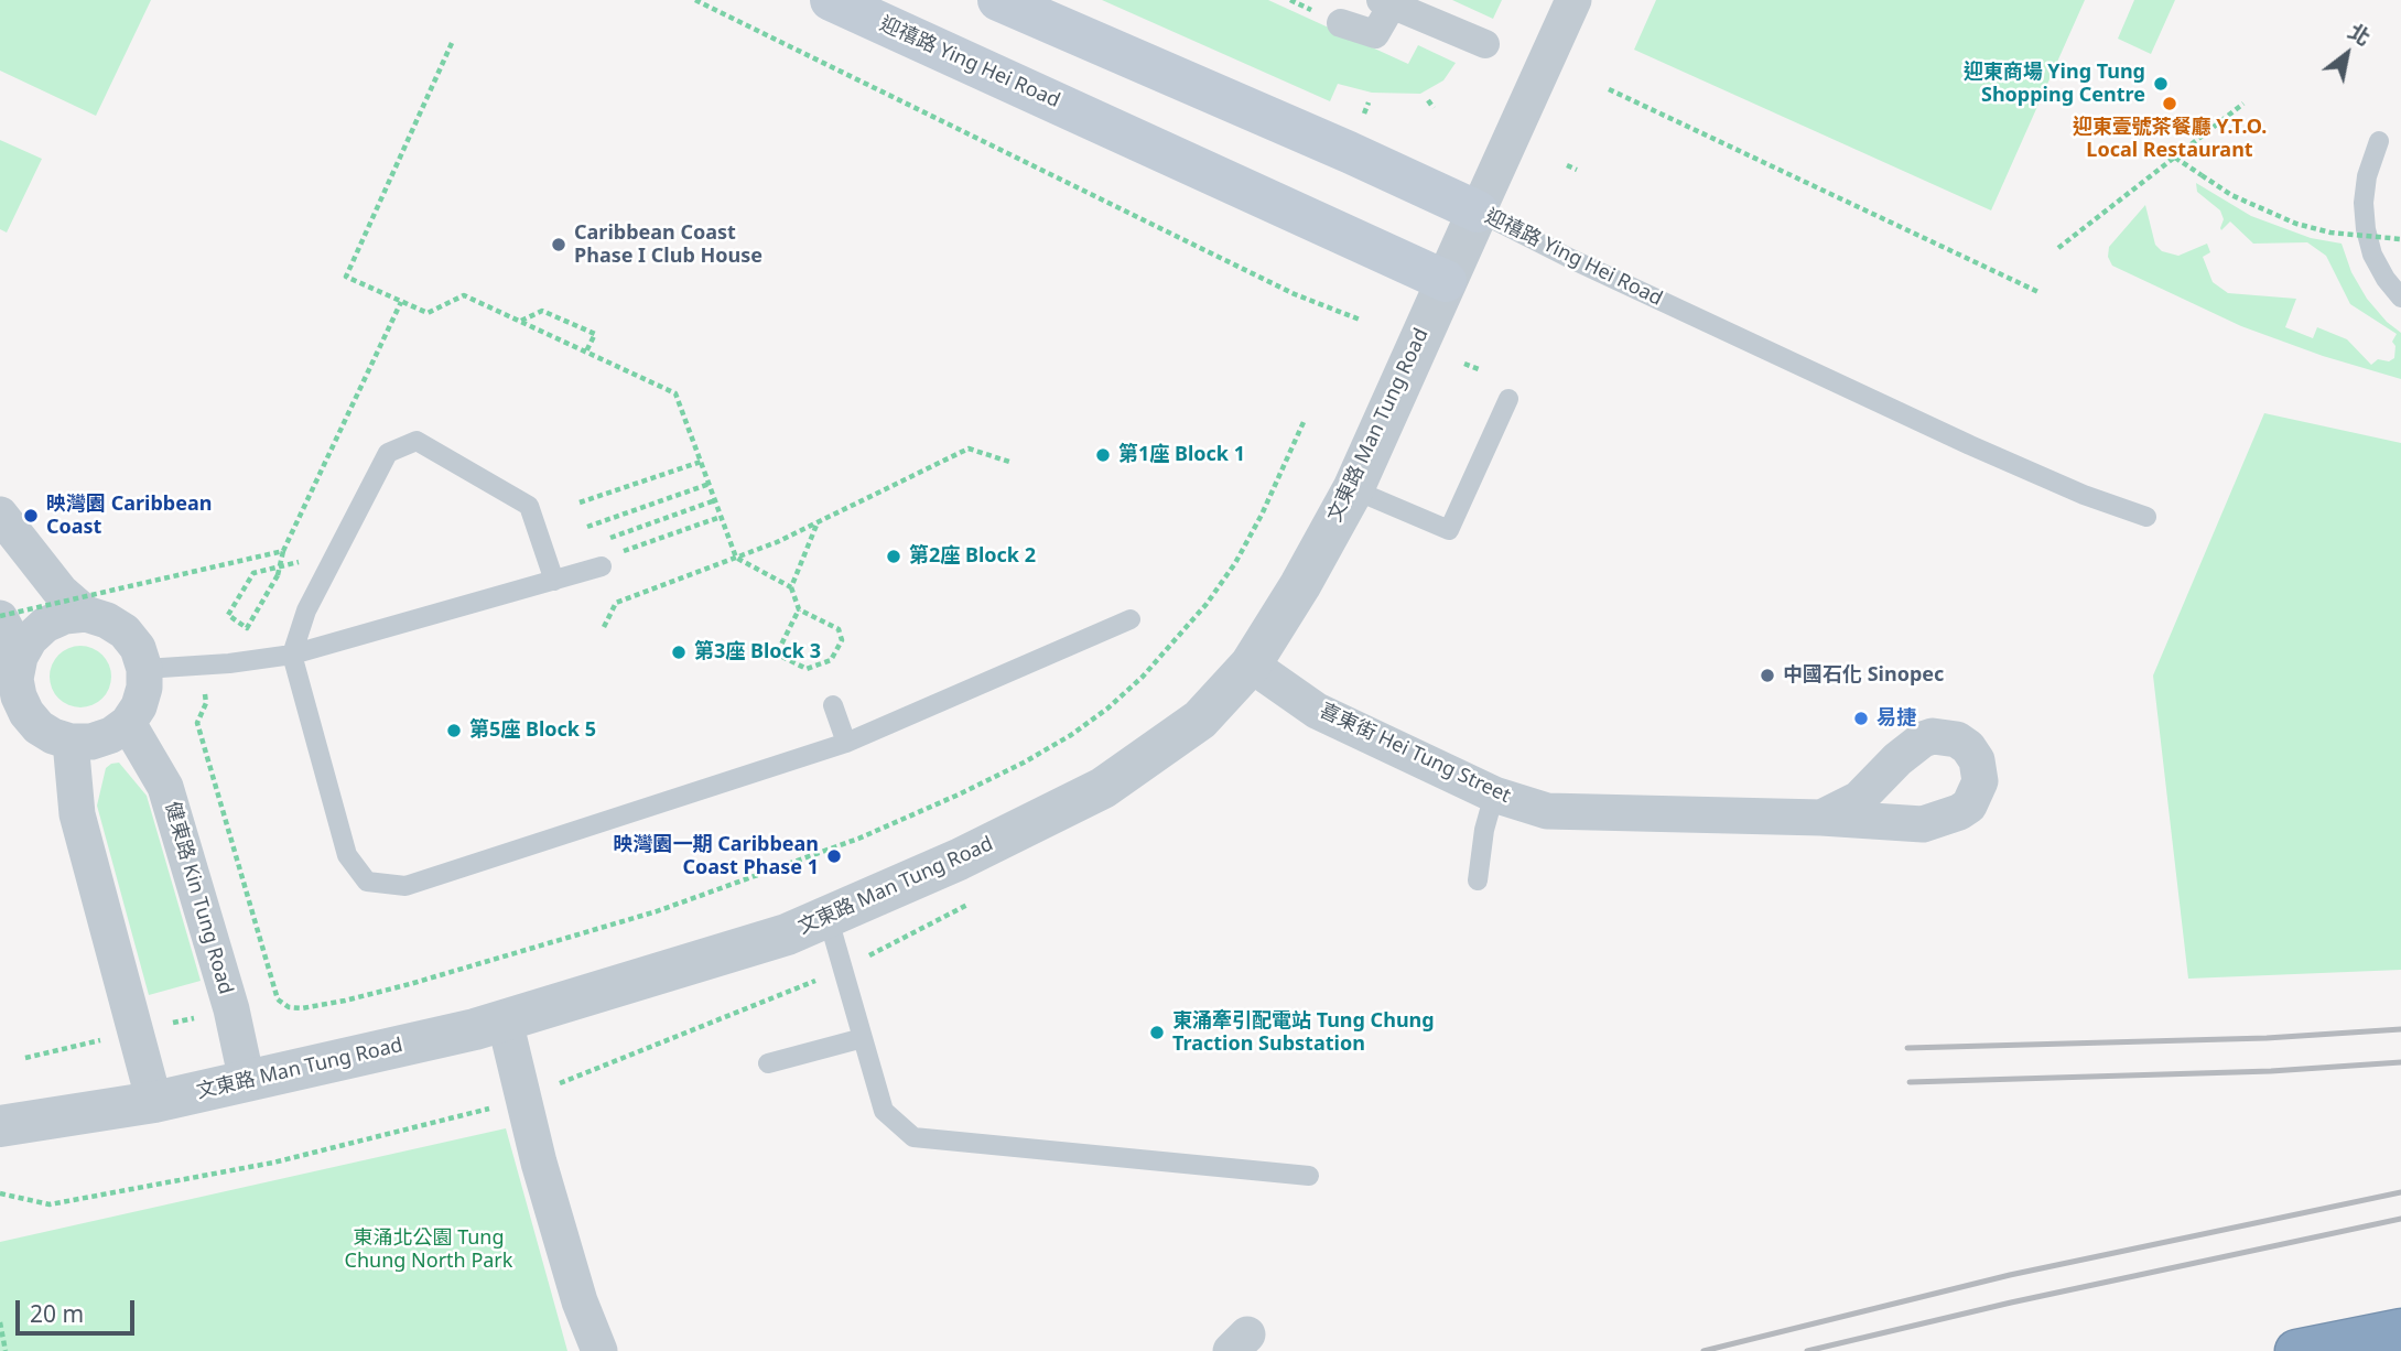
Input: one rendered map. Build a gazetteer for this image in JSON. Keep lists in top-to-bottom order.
{
  "streets": {
    "main road": ["迎禧路 Ying Hei Road"],
    "street": ["文東路 Man Tung Road", "喜東街 Hei Tung Street", "健東路 Kin Tung Road"]
  },
  "crossings": [
    ["迎禧路 Ying Hei Road", "文東路 Man Tung Road"],
    ["文東路 Man Tung Road", "喜東街 Hei Tung Street"],
    ["文東路 Man Tung Road", "健東路 Kin Tung Road"]
  ],
  "parks": ["東涌北公園 Tung Chung North Park"],
  "places": [
    "迎東商場 Ying Tung Shopping Centre",
    "迎東壹號茶餐廳 Y.T.O. Local Restaurant",
    "Caribbean Coast Phase I Club House",
    "第1座 Block 1",
    "映灣園 Caribbean Coast",
    "第2座 Block 2",
    "第3座 Block 3",
    "中國石化 Sinopec",
    "易捷",
    "第5座 Block 5",
    "映灣園一期 Caribbean Coast Phase 1",
    "東涌牽引配電站 Tung Chung Traction Substation"
  ],
  "scale_bar": "20 m",
  "north": "top right"
}
